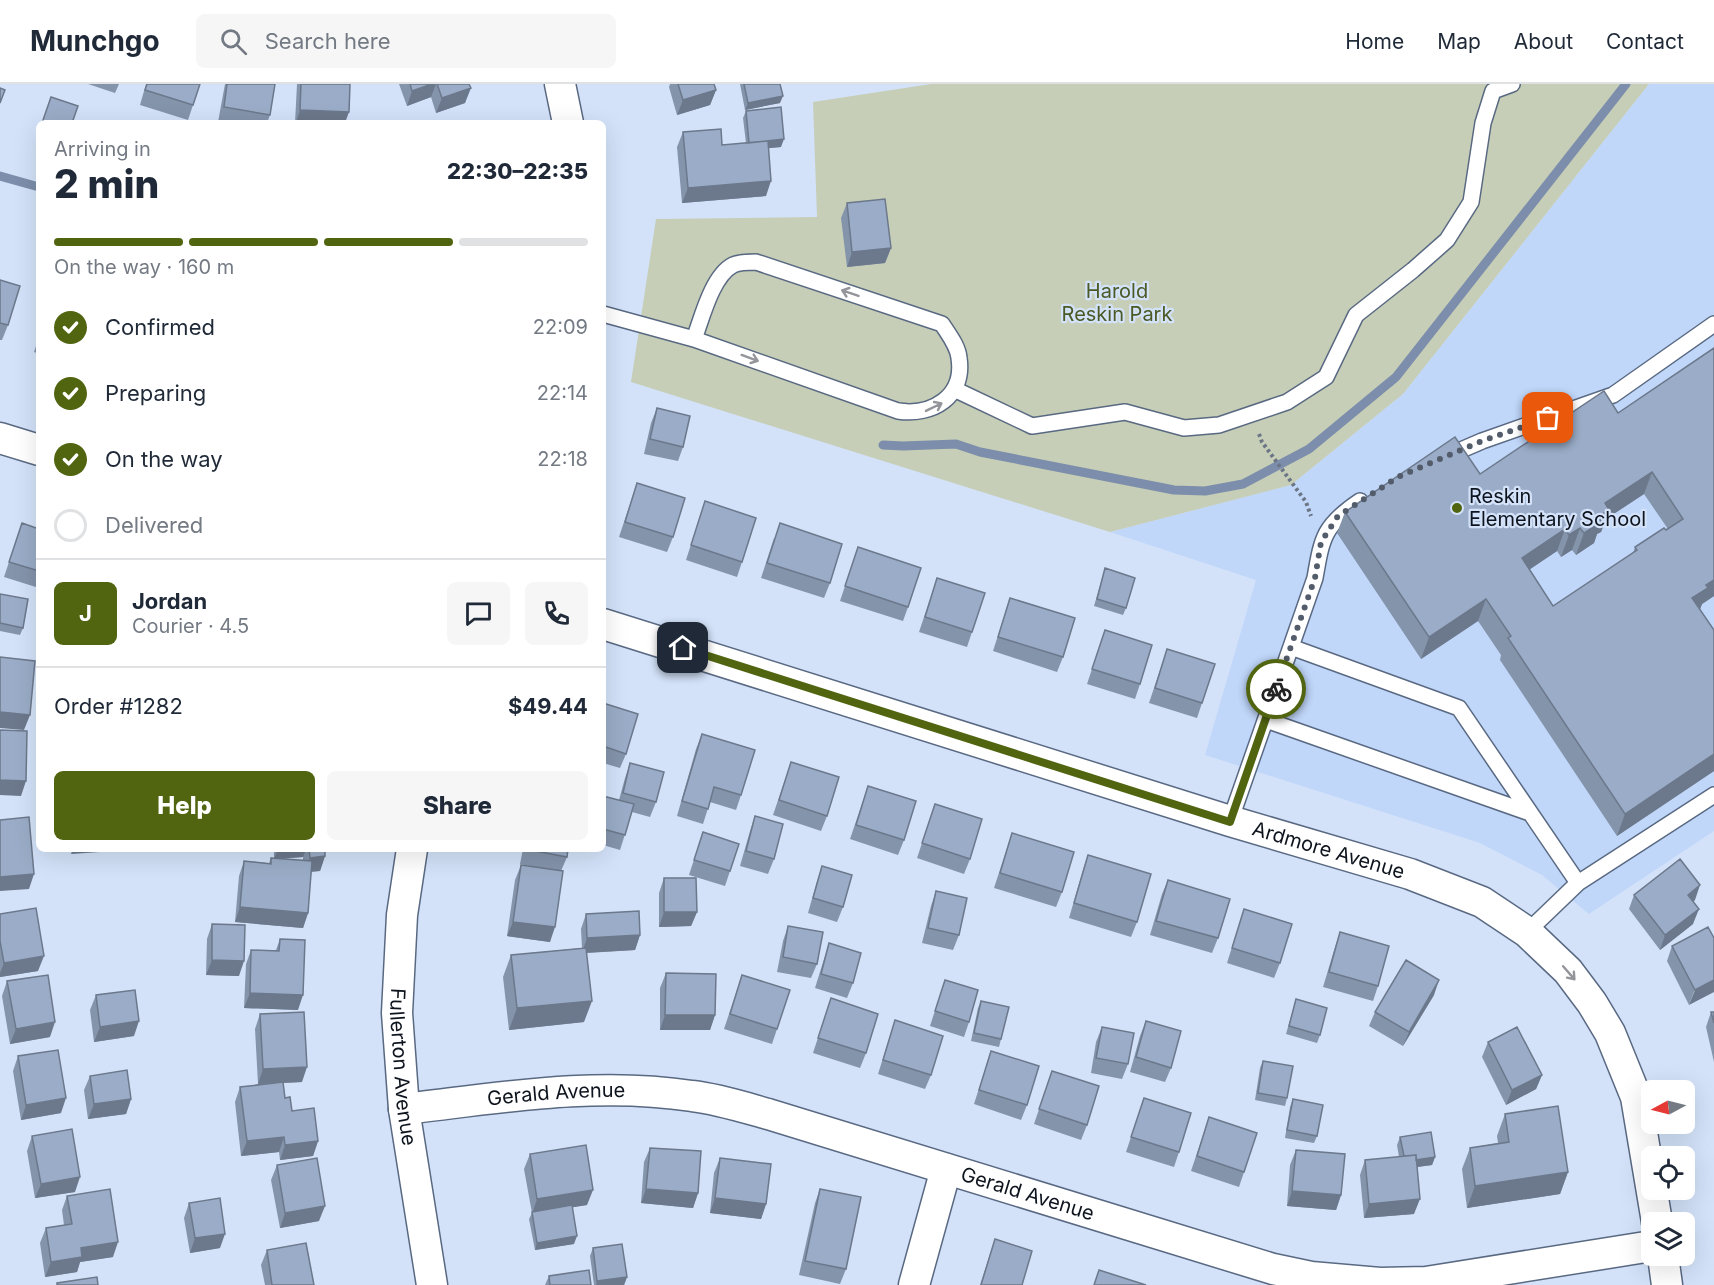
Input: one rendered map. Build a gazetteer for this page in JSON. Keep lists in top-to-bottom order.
{
  "streets": {
    "street": ["Ardmore Avenue", "Fullerton Avenue", "Gerald Avenue"]
  },
  "crossings": [
    ["Fullerton Avenue", "Gerald Avenue"]
  ],
  "parks": ["Harold Reskin Park"],
  "places": ["Reskin Elementary School"],
  "north": "left",
  "page": {
    "header": "Munchgo",
    "search": "Search here",
    "nav": [
      "Home",
      "Map",
      "About",
      "Contact"
    ],
    "heading": ["2 min", "Arriving in", "22:30–22:35"],
    "panel": [
      "Jordan",
      "Courier · 4.5",
      "Order #1282",
      "$49.44"
    ],
    "bar": "On the way · 160 m",
    "list": [
      ["Confirmed", "22:09"],
      ["Preparing", "22:14"],
      ["On the way", "22:18"],
      "Delivered"
    ],
    "round": "J",
    "buttons": ["Help", "Share"]
  }
}
